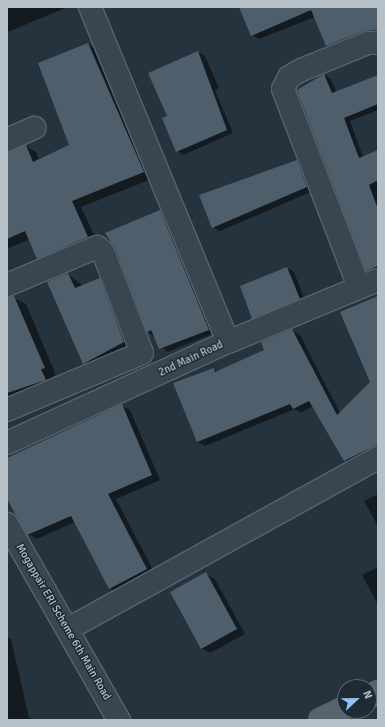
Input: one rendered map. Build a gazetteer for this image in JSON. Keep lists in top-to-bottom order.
{
  "streets": {
    "street": ["2nd Main Road", "Mogappair ERI Scheme 6th Main Road"]
  },
  "north": "right"
}
